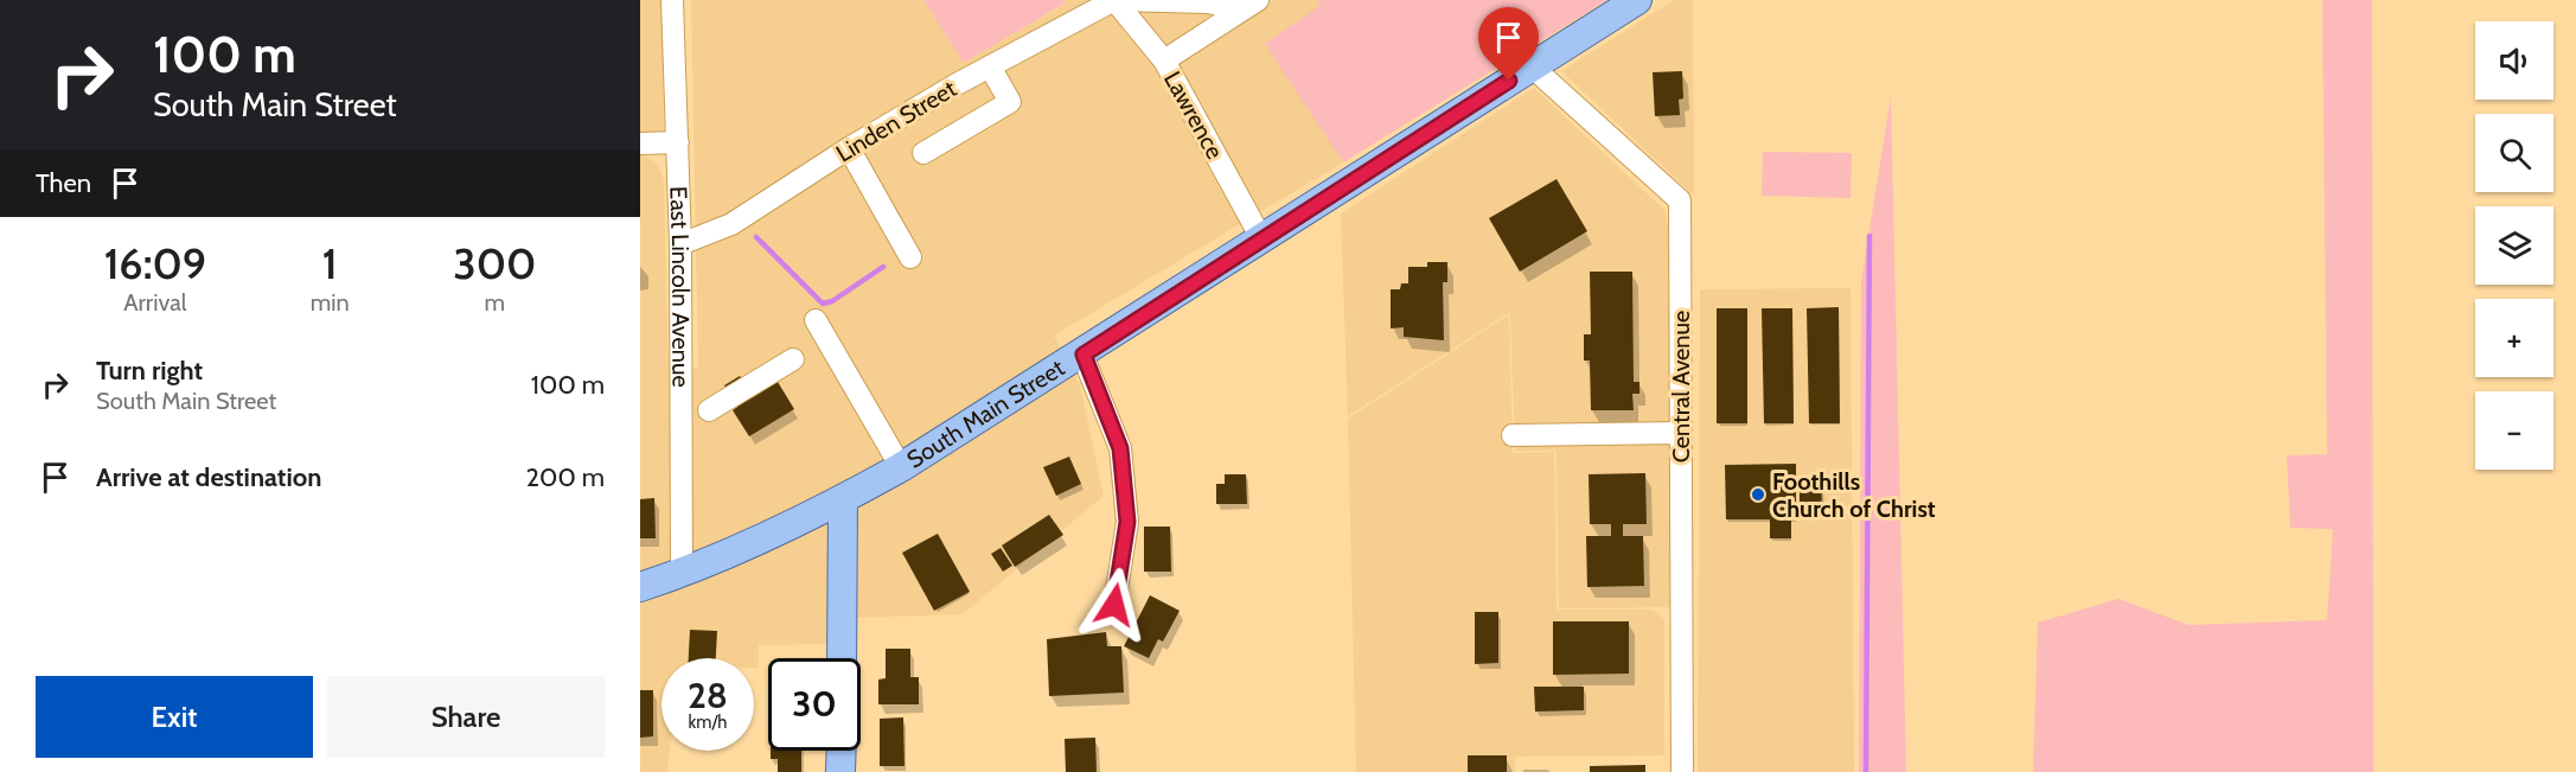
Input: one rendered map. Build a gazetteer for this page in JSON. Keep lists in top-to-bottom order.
{
  "streets": {
    "main road": ["South Main Street"],
    "street": [
      "Lawrence",
      "Linden Street",
      "East Lincoln Avenue",
      "Central Avenue"
    ]
  },
  "crossings": [
    ["Lawrence", "Linden Street"],
    ["Lawrence", "South Main Street"],
    ["Linden Street", "East Lincoln Avenue"],
    ["East Lincoln Avenue", "South Main Street"],
    ["Central Avenue", "South Main Street"]
  ],
  "places": ["Foothills Church of Christ"],
  "page": {
    "turn": ["100 m", "South Main Street"],
    "map_buttons": ["+", "−"],
    "then": "Then",
    "eta": [
      "16:09",
      "Arrival",
      "1",
      "min",
      "300",
      "m"
    ],
    "list": [
      {
        "name": "Turn right",
        "note": "South Main Street",
        "value": "100 m"
      },
      {
        "name": "Arrive at destination",
        "value": "200 m"
      }
    ],
    "speed": "28 km/h",
    "limit": "30",
    "buttons": ["Exit", "Share"]
  }
}
